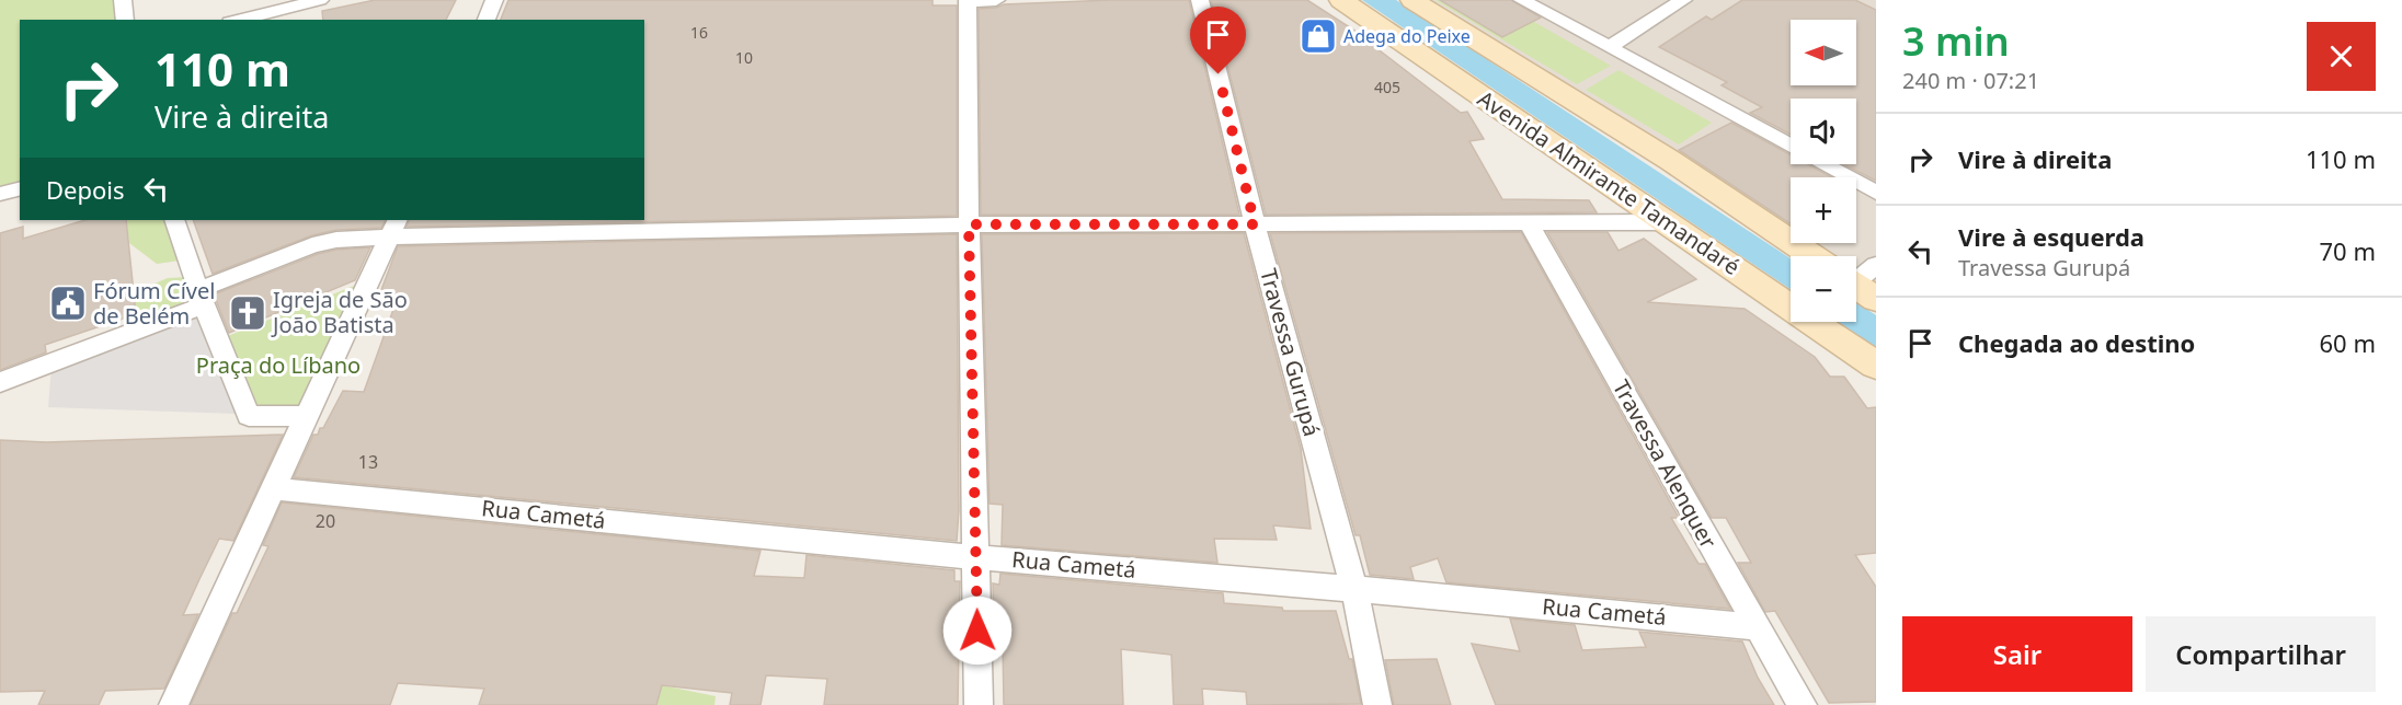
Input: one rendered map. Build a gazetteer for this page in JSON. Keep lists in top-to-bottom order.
{
  "streets": {
    "main road": ["Avenida Almirante Tamandaré"],
    "street": ["Travessa Gurupá", "Travessa Alenquer", "Rua Cametá"]
  },
  "crossings": [
    ["Travessa Gurupá", "Rua Cametá"],
    ["Travessa Alenquer", "Rua Cametá"]
  ],
  "parks": ["Praça do Líbano"],
  "places": {
    "shop": ["Adega do Peixe"],
    "public building": ["Fórum Cível de Belém"],
    "church": ["Igreja de São João Batista"]
  },
  "house_numbers": [
    "16",
    "10",
    "405",
    "13",
    "20"
  ],
  "north": "left",
  "page": {
    "heading": ["3 min", "240 m · 07:21"],
    "map_buttons": ["+", "−"],
    "turn": ["110 m", "Vire à direita"],
    "list": [
      {
        "name": "Vire à direita",
        "value": "110 m"
      },
      {
        "name": "Vire à esquerda",
        "note": "Travessa Gurupá",
        "value": "70 m"
      },
      {
        "name": "Chegada ao destino",
        "value": "60 m"
      }
    ],
    "then": "Depois",
    "buttons": ["Sair", "Compartilhar"]
  }
}
